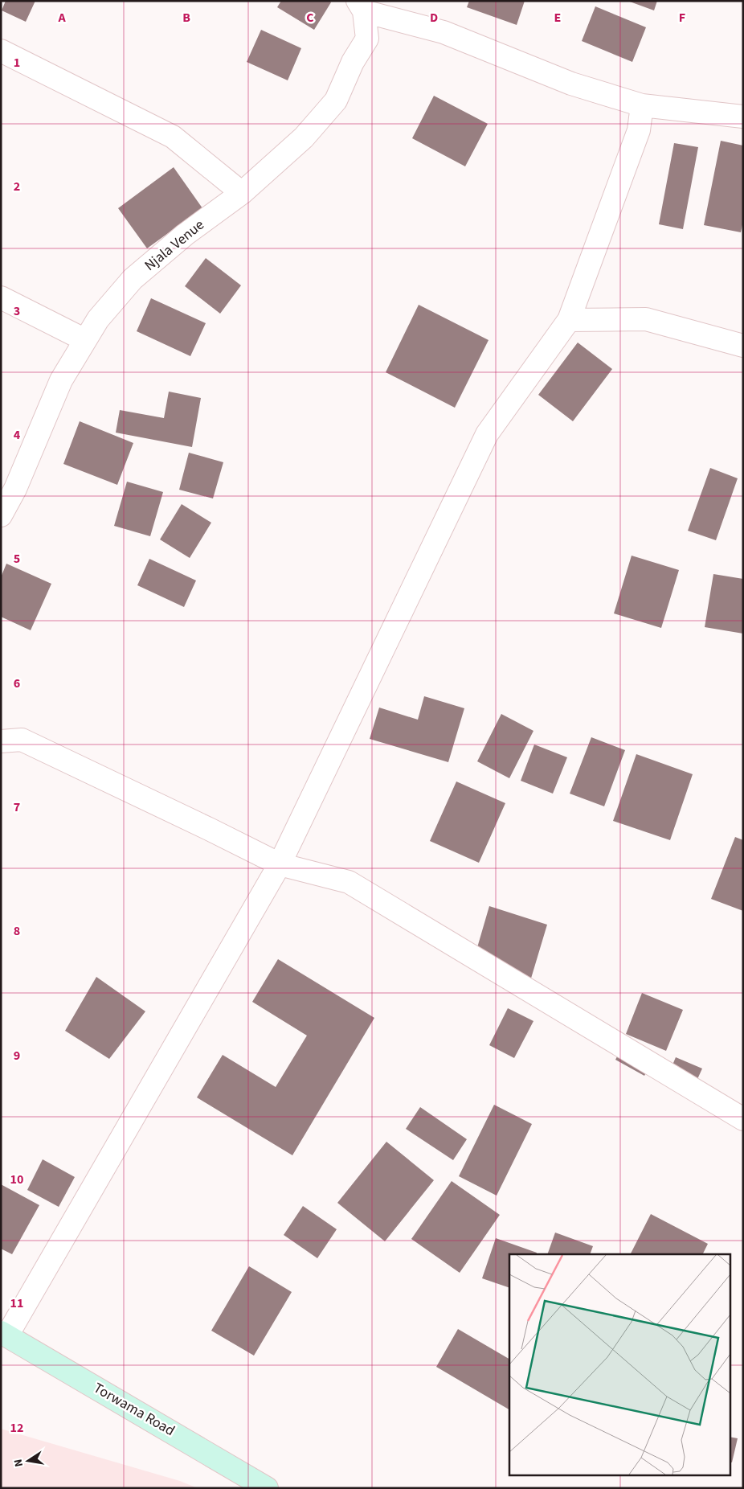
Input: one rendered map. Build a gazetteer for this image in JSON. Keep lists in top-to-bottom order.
{
  "streets": {
    "main road": ["Torwama Road"],
    "street": ["Njala Venue"]
  },
  "north": "left",
  "grid": {
    "columns": [
      "A",
      "B",
      "C",
      "D",
      "E",
      "F"
    ],
    "rows": [
      "1",
      "2",
      "3",
      "4",
      "5",
      "6",
      "7",
      "8",
      "9",
      "10",
      "11",
      "12"
    ]
  }
}
